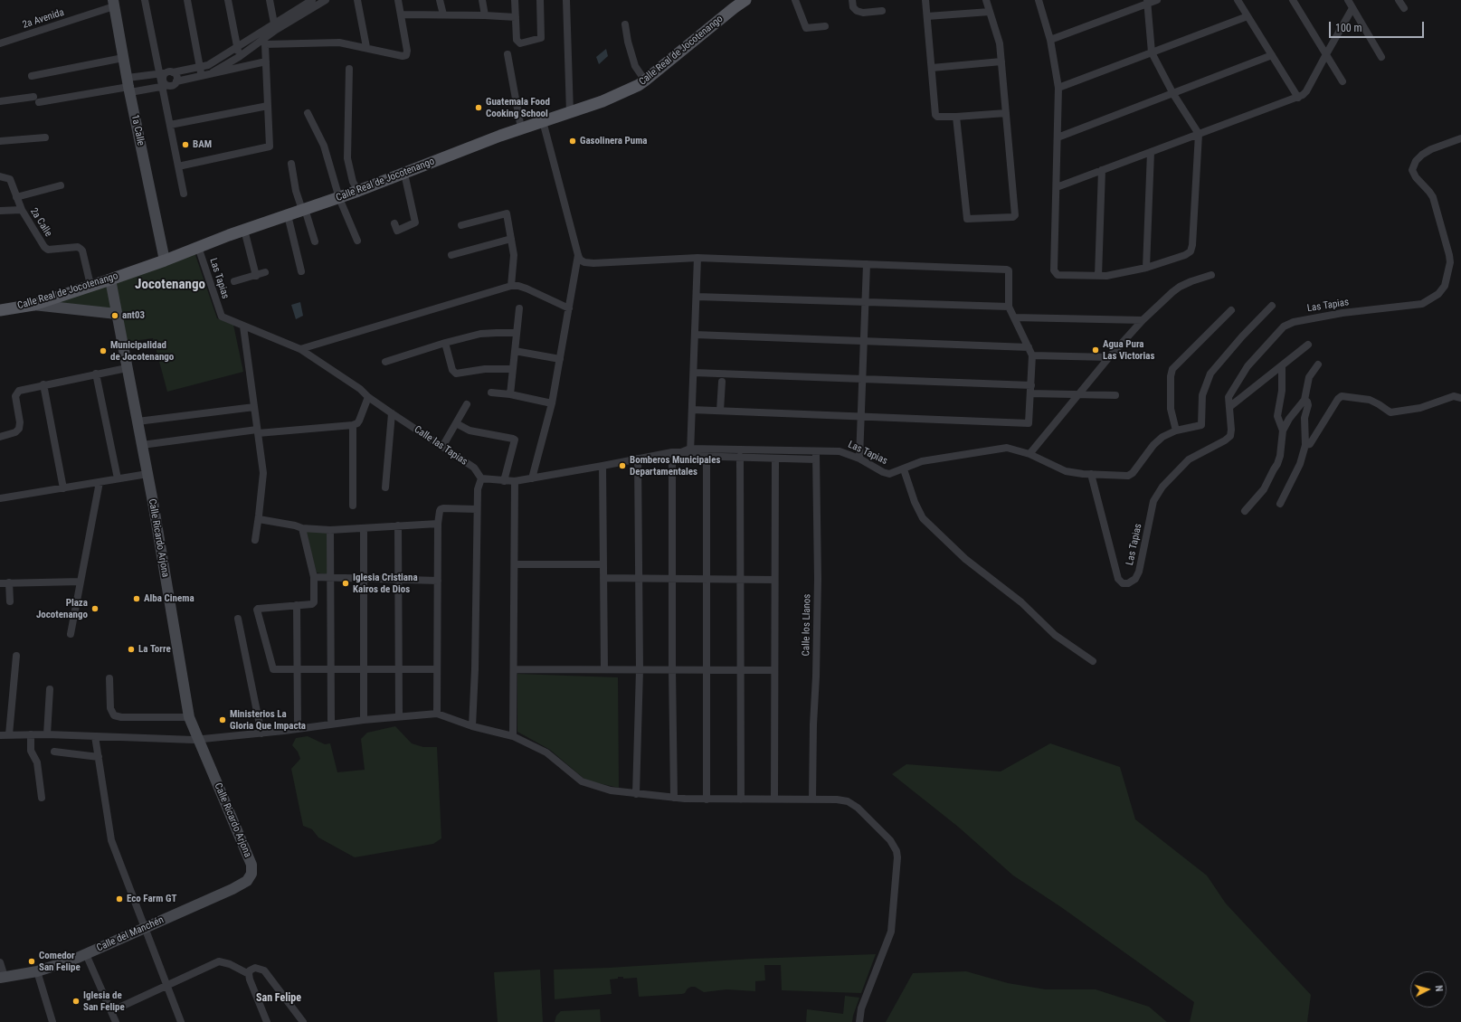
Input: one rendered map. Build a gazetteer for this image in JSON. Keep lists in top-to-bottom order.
{
  "streets": {
    "main road": ["Calle Real de Jocotenango"],
    "street": [
      "2a Avenida",
      "1a Calle",
      "2a Calle",
      "Las Tapias",
      "Calle las Tapias",
      "Calle Ricardo Arjona",
      "Calle los Llanos",
      "Calle del Manchén"
    ]
  },
  "crossings": [
    ["2a Avenida", "1a Calle"],
    ["Calle Real de Jocotenango", "1a Calle"],
    ["Calle Real de Jocotenango", "2a Calle"],
    ["Calle Real de Jocotenango", "Las Tapias"],
    ["Calle Real de Jocotenango", "Calle Ricardo Arjona"],
    ["Las Tapias", "Calle las Tapias"],
    ["Las Tapias", "Calle los Llanos"],
    ["Calle Ricardo Arjona", "Calle del Manchén"]
  ],
  "districts": ["Jocotenango", "San Felipe"],
  "places": [
    "Guatemala Food Cooking School",
    "Gasolinera Puma",
    "BAM",
    "ant03",
    "Agua Pura Las Victorias",
    "Municipalidad de Jocotenango",
    "Bomberos Municipales Departamentales",
    "Iglesia Cristiana Kairos de Dios",
    "Alba Cinema",
    "Plaza Jocotenango",
    "La Torre",
    "Ministerios La Gloria Que Impacta",
    "Eco Farm GT",
    "Comedor San Felipe",
    "Iglesia de San Felipe"
  ],
  "scale_bar": "100 m",
  "north": "right"
}
